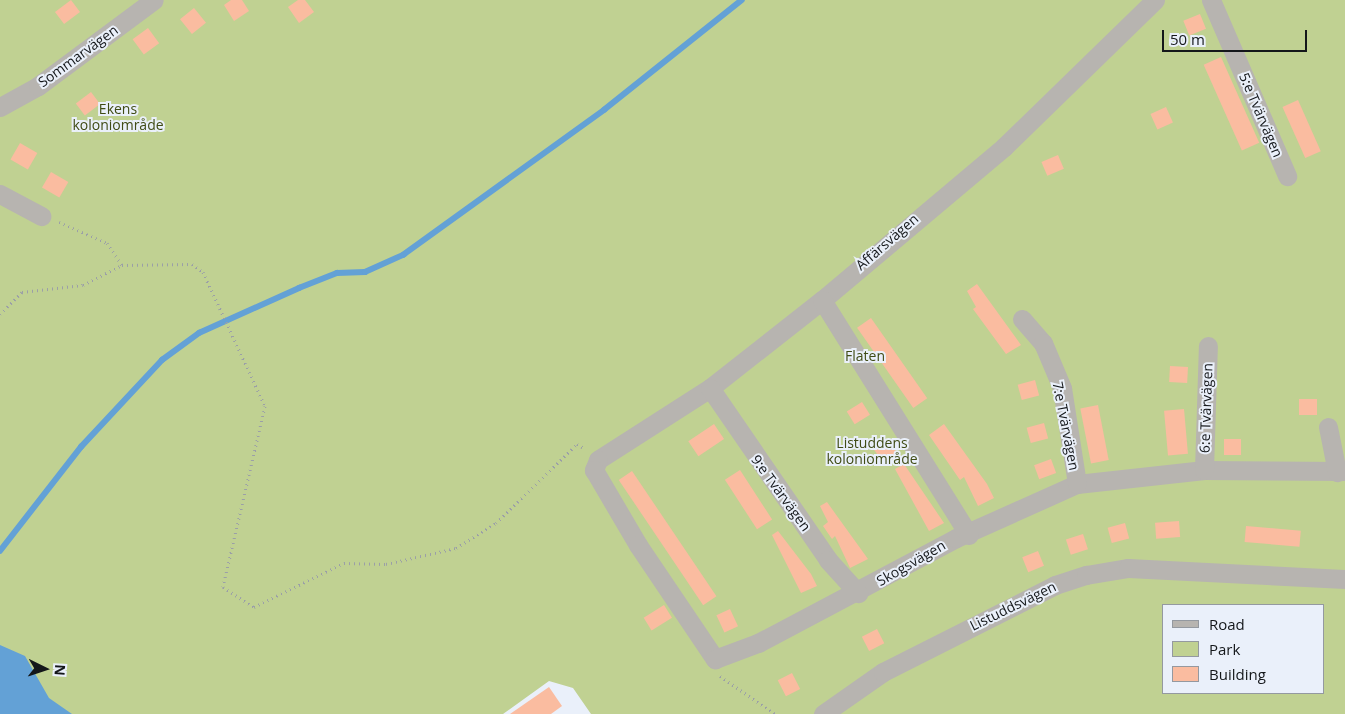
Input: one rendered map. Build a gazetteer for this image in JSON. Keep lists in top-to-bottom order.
{
  "streets": {
    "street": [
      "Sommarvägen",
      "5:e Tvärvägen",
      "Affärsvägen",
      "6:e Tvärvägen",
      "7:e Tvärvägen",
      "9:e Tvärvägen",
      "Skogsvägen",
      "Listuddsvägen"
    ]
  },
  "crossings": [
    ["Affärsvägen", "9:e Tvärvägen"],
    ["6:e Tvärvägen", "Skogsvägen"],
    ["7:e Tvärvägen", "Skogsvägen"],
    ["9:e Tvärvägen", "Skogsvägen"]
  ],
  "parks": ["Ekens koloniområde", "Flaten", "Listuddens koloniområde"],
  "legend": ["Road", "Park", "Building"],
  "scale_bar": "50 m",
  "north": "right"
}
